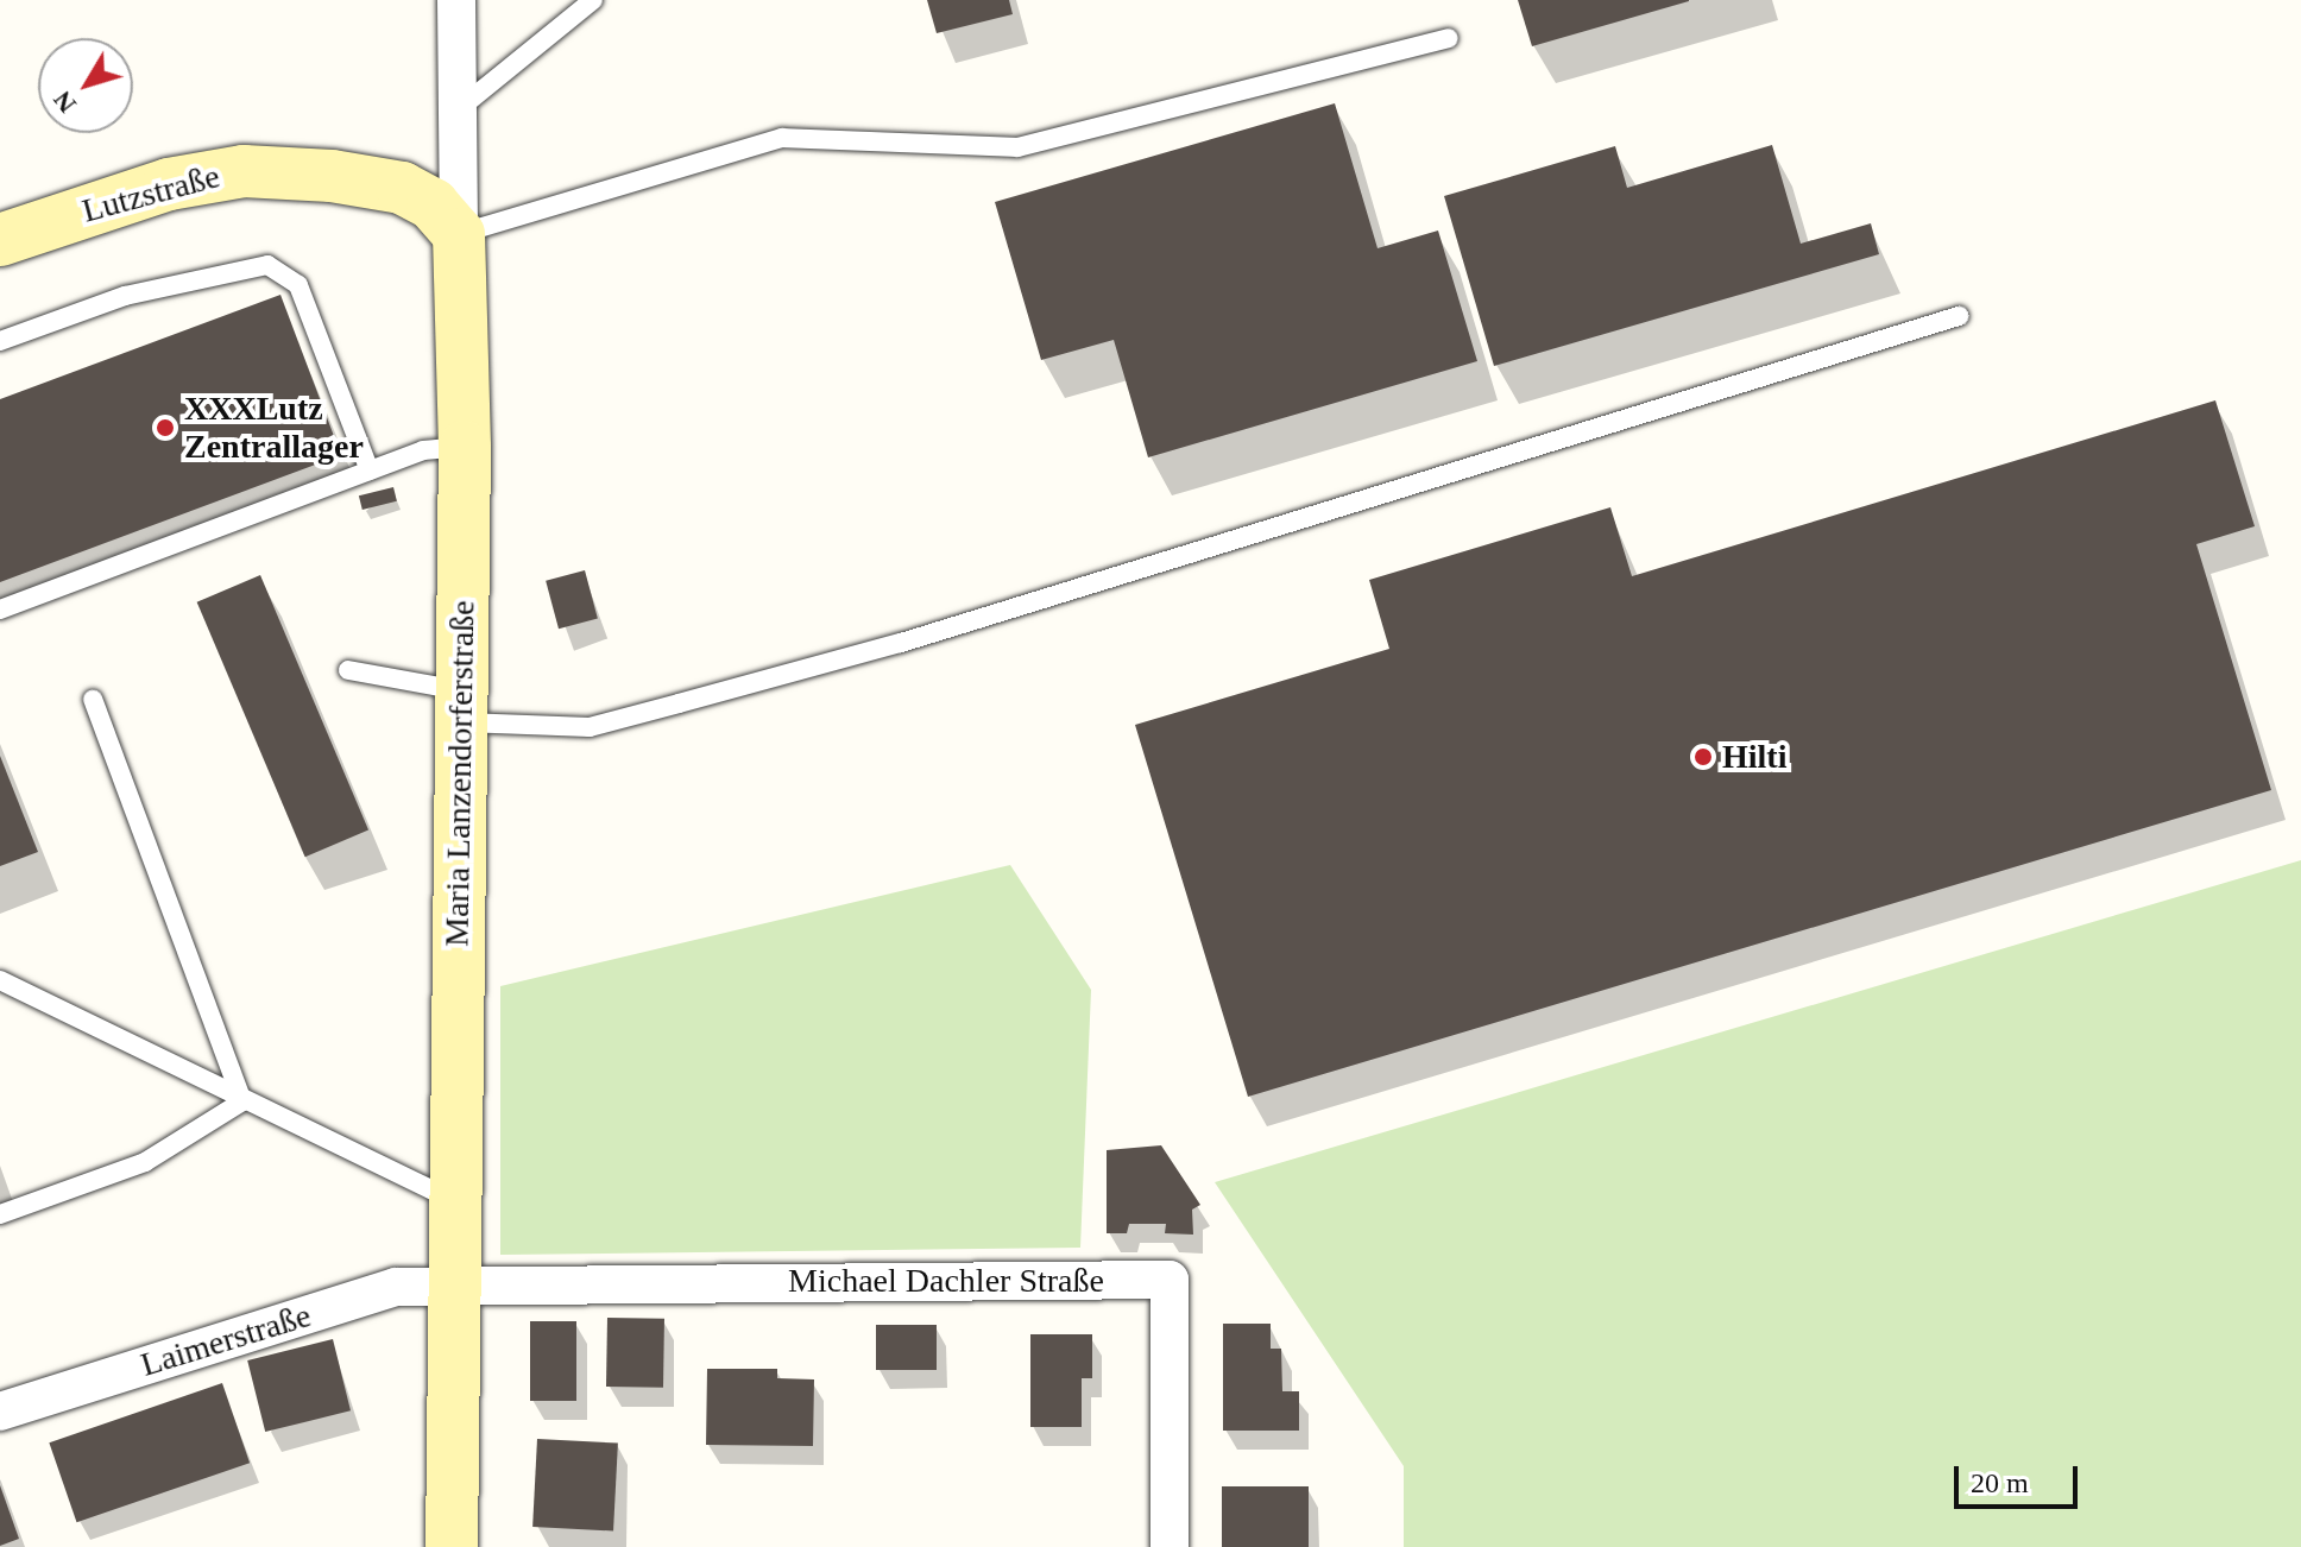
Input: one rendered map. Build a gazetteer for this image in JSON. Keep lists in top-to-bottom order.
{
  "streets": {
    "street": [
      "Lutzstraße",
      "Maria Lanzendorferstraße",
      "Michael Dachler Straße",
      "Laimerstraße"
    ]
  },
  "crossings": [
    ["Lutzstraße", "Maria Lanzendorferstraße"],
    ["Maria Lanzendorferstraße", "Michael Dachler Straße"],
    ["Maria Lanzendorferstraße", "Laimerstraße"],
    ["Michael Dachler Straße", "Laimerstraße"]
  ],
  "places": ["XXXLutz Zentrallager", "Hilti"],
  "scale_bar": "20 m",
  "north": "bottom left"
}
